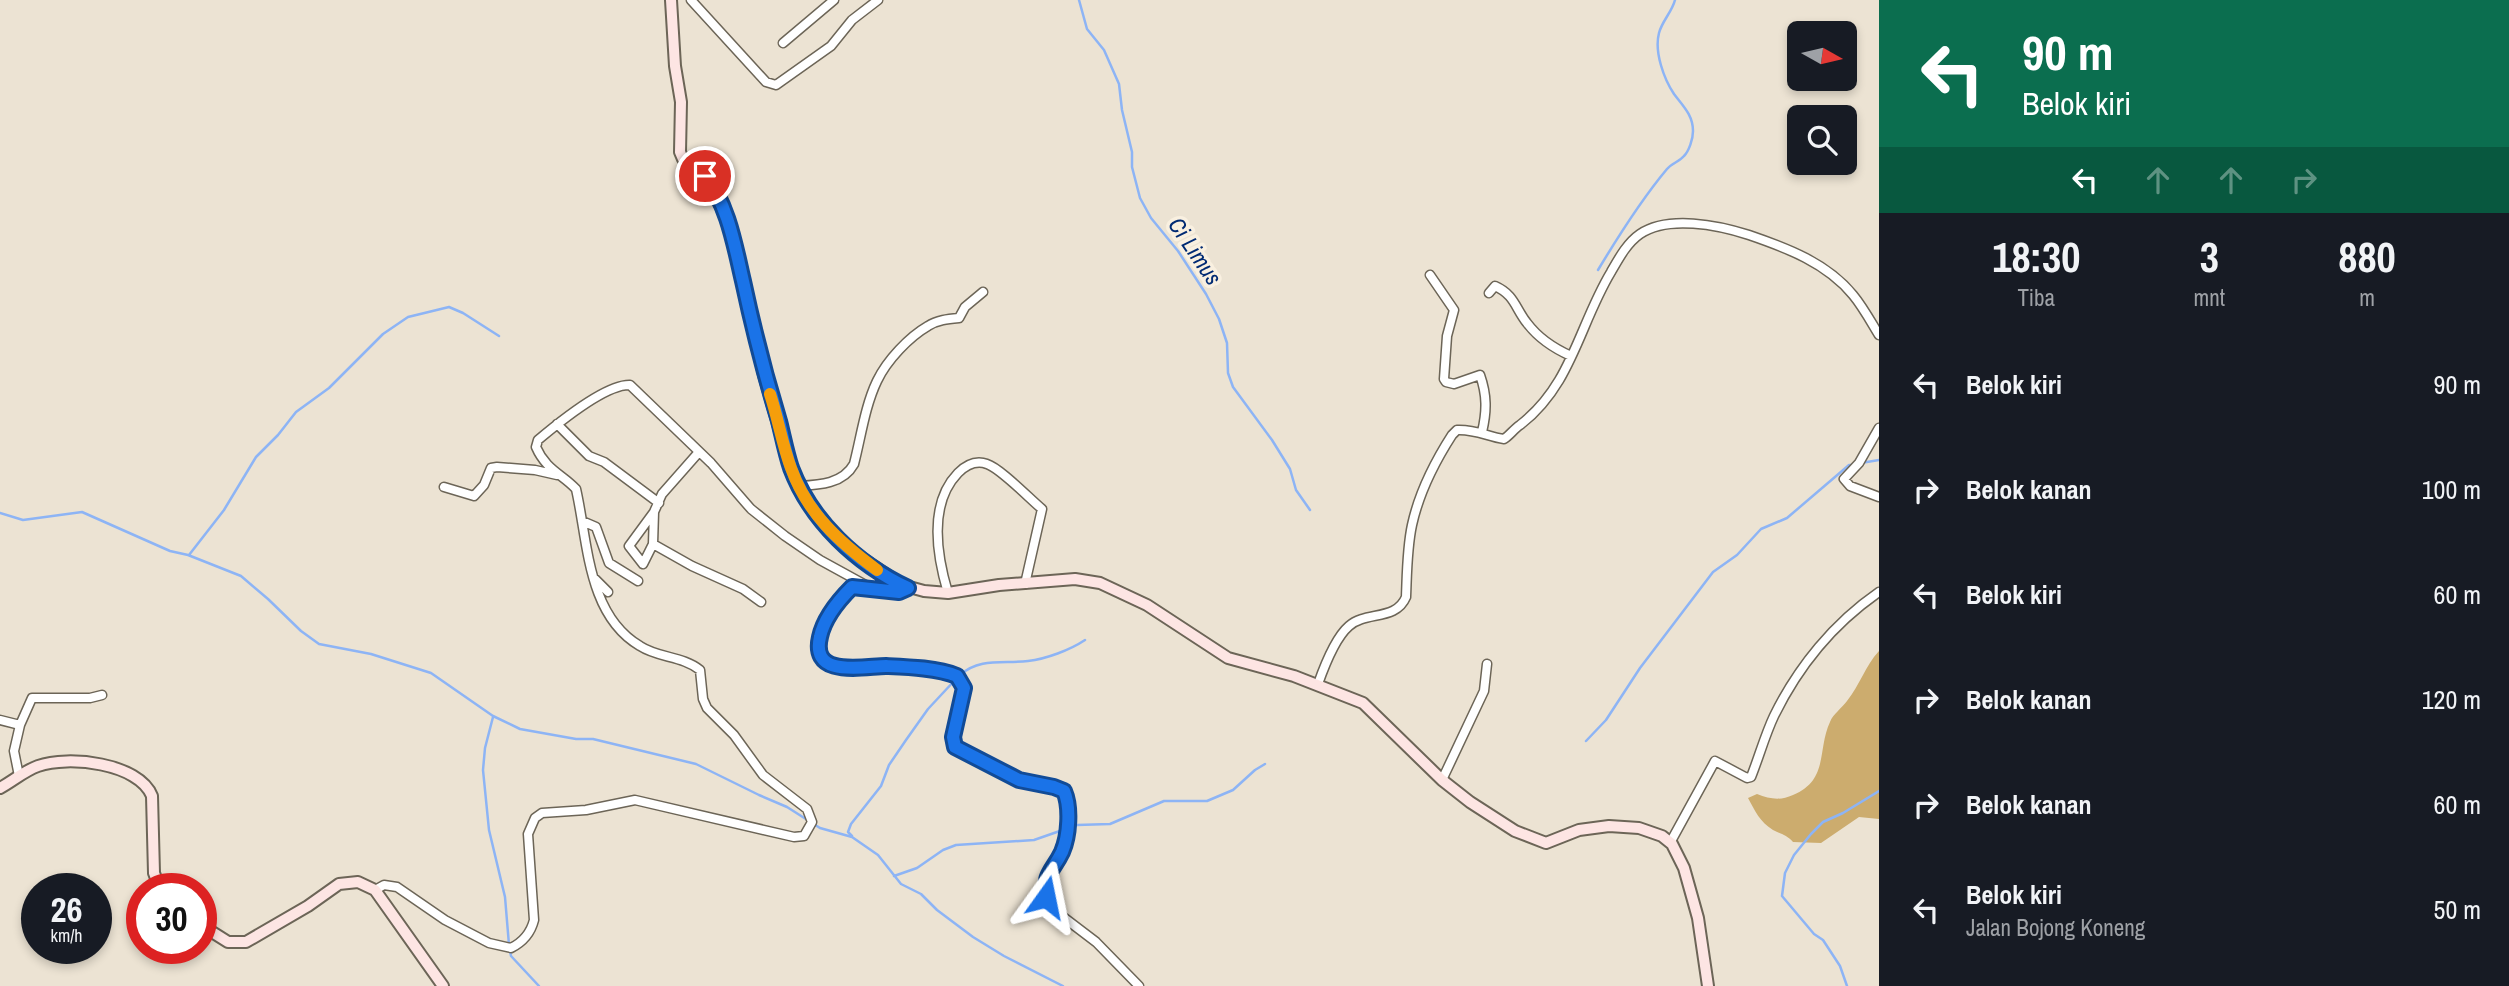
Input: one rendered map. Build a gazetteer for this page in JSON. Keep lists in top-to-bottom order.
{
  "water": ["Ci Limus"],
  "north": "right",
  "page": {
    "turn": ["90 m", "Belok kiri"],
    "eta": [
      "18:30",
      "Tiba",
      "3",
      "mnt",
      "880",
      "m"
    ],
    "list": [
      {
        "name": "Belok kiri",
        "value": "90 m"
      },
      {
        "name": "Belok kanan",
        "value": "100 m"
      },
      {
        "name": "Belok kiri",
        "value": "60 m"
      },
      {
        "name": "Belok kanan",
        "value": "120 m"
      },
      {
        "name": "Belok kanan",
        "value": "60 m"
      },
      {
        "name": "Belok kiri",
        "note": "Jalan Bojong Koneng",
        "value": "50 m"
      }
    ],
    "speed": "26 km/h",
    "limit": "30"
  }
}
